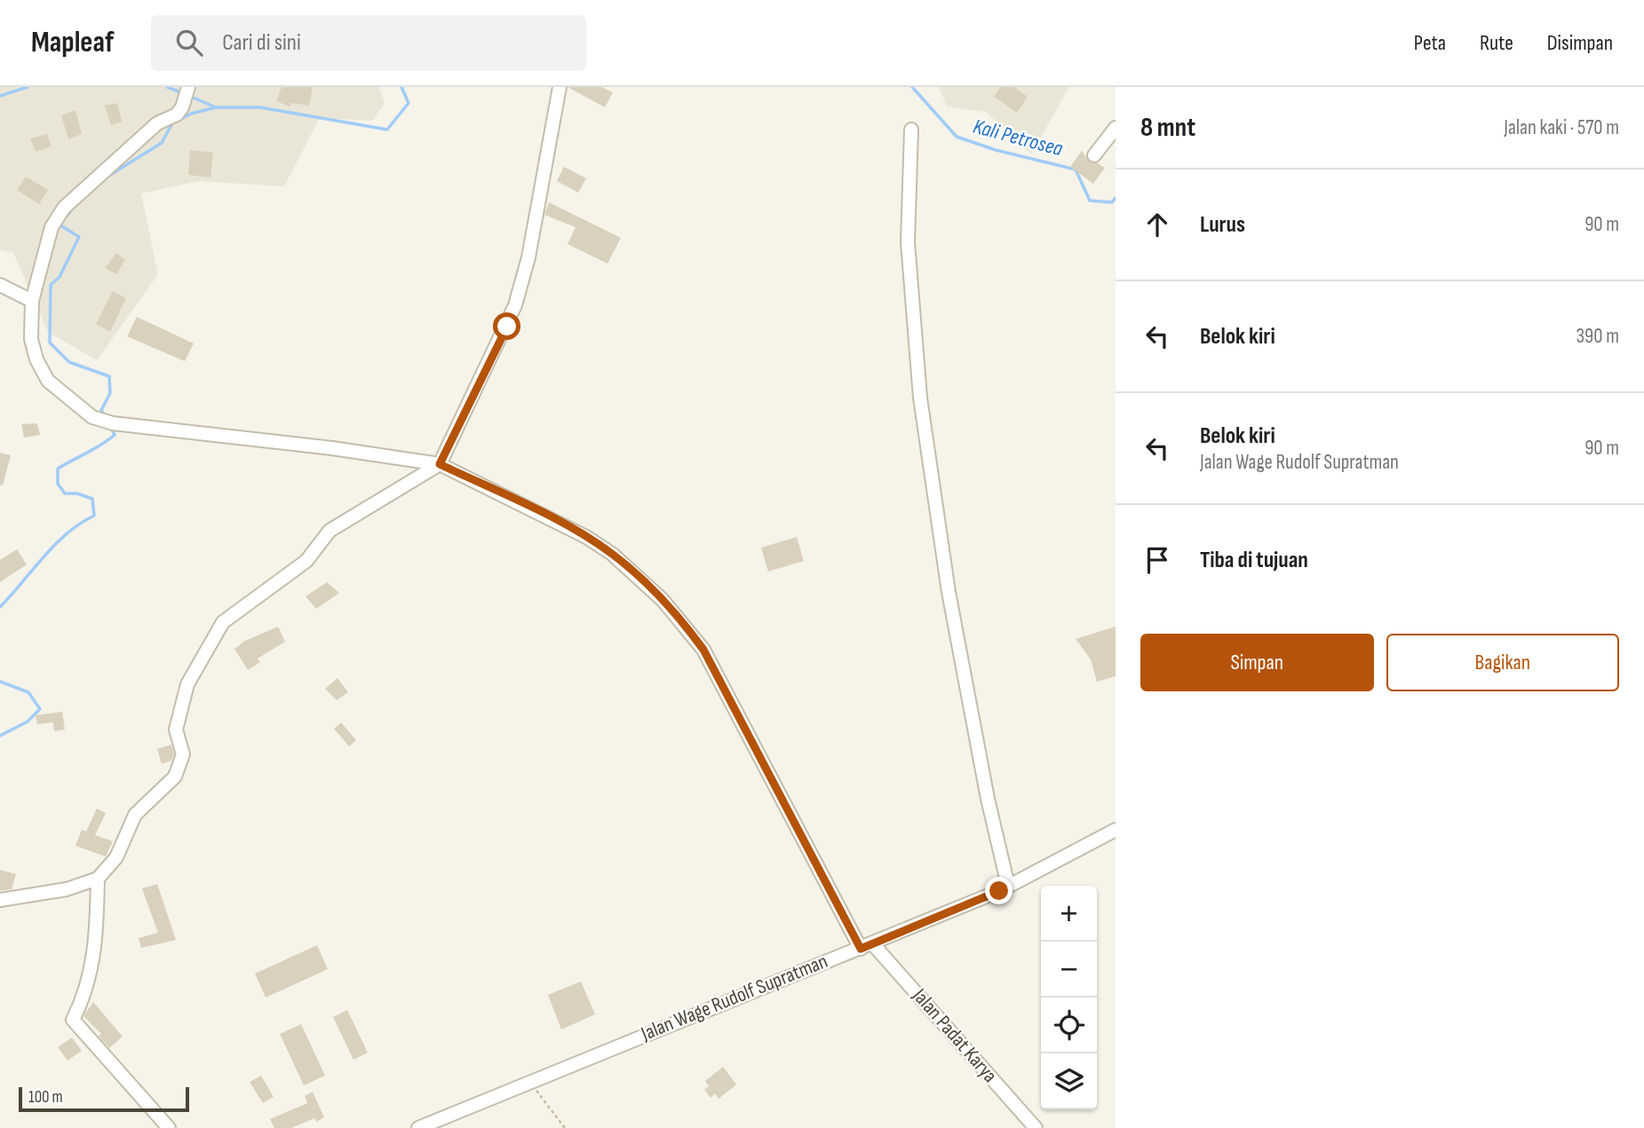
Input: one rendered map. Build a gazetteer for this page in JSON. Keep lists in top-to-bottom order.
{
  "streets": {
    "street": ["Jalan Wage Rudolf Supratman", "Jalan Padat Karya"]
  },
  "crossings": [
    ["Jalan Wage Rudolf Supratman", "Jalan Padat Karya"]
  ],
  "water": ["Kali Petrosea"],
  "scale_bar": "100 m",
  "page": {
    "header": "Mapleaf",
    "search": "Cari di sini",
    "nav": ["Peta", "Rute", "Disimpan"],
    "heading": ["8 mnt", "Jalan kaki · 570 m"],
    "list": [
      ["Lurus", "90 m"],
      ["Belok kiri", "390 m"],
      ["Belok kiri", "Jalan Wage Rudolf Supratman", "90 m"],
      "Tiba di tujuan"
    ],
    "buttons": ["Simpan", "Bagikan"],
    "map_buttons": ["+", "−"],
    "scale": "100 m"
  }
}
